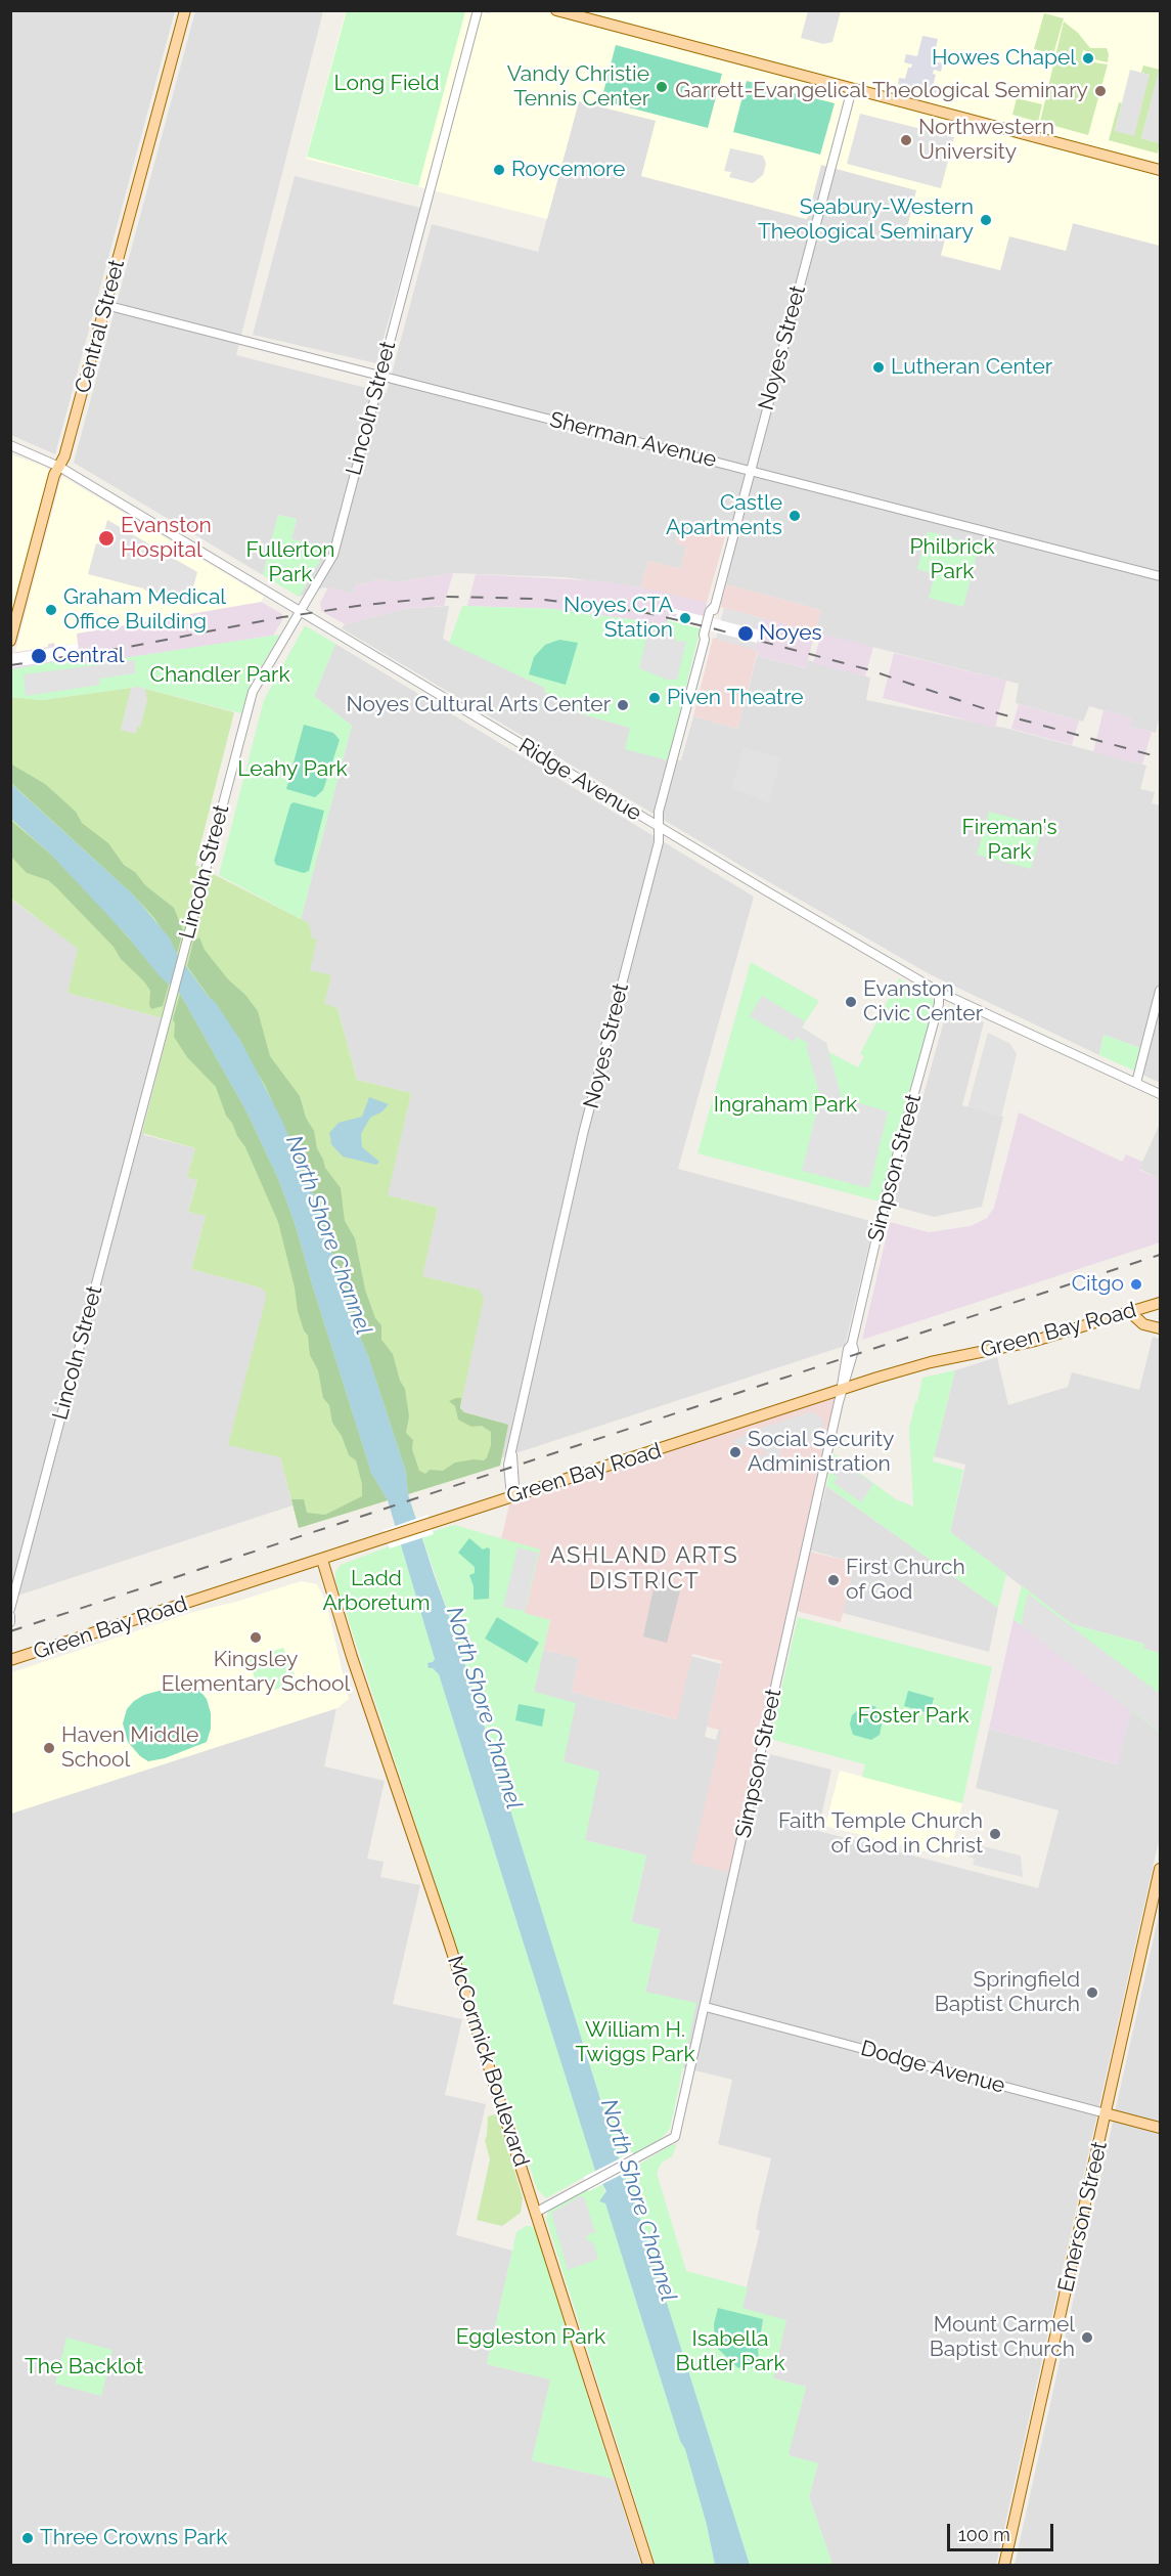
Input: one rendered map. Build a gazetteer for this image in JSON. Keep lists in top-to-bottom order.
{
  "streets": {
    "main road": [
      "Central Street",
      "Green Bay Road",
      "McCormick Boulevard",
      "Dodge Avenue",
      "Emerson Street"
    ],
    "street": [
      "Noyes Street",
      "Lincoln Street",
      "Sherman Avenue",
      "Ridge Avenue",
      "Simpson Street"
    ]
  },
  "crossings": [
    ["Central Street", "Sherman Avenue"],
    ["Central Street", "Ridge Avenue"],
    ["Noyes Street", "Sherman Avenue"],
    ["Noyes Street", "Ridge Avenue"],
    ["Noyes Street", "Green Bay Road"],
    ["Lincoln Street", "Sherman Avenue"],
    ["Lincoln Street", "Ridge Avenue"],
    ["Ridge Avenue", "Simpson Street"],
    ["Simpson Street", "Green Bay Road"],
    ["Simpson Street", "McCormick Boulevard"],
    ["Simpson Street", "Dodge Avenue"],
    ["Green Bay Road", "McCormick Boulevard"],
    ["Dodge Avenue", "Emerson Street"]
  ],
  "districts": ["ASHLAND ARTS DISTRICT"],
  "water": ["North Shore Channel"],
  "parks": [
    "Long Field",
    "Philbrick Park",
    "Fullerton Park",
    "Chandler Park",
    "Leahy Park",
    "Fireman's Park",
    "Ingraham Park",
    "Ladd Arboretum",
    "Foster Park",
    "William H. Twiggs Park",
    "Eggleston Park",
    "Isabella Butler Park",
    "The Backlot"
  ],
  "places": [
    "Howes Chapel",
    "Vandy Christie Tennis Center",
    "Garrett-Evangelical Theological Seminary",
    "Northwestern University",
    "Roycemore",
    "Seabury-Western Theological Seminary",
    "Lutheran Center",
    "Castle Apartments",
    "Evanston Hospital",
    "Graham Medical Office Building",
    "Noyes CTA Station",
    "Noyes",
    "Central",
    "Piven Theatre",
    "Noyes Cultural Arts Center",
    "Evanston Civic Center",
    "Citgo",
    "Social Security Administration",
    "First Church of God",
    "Kingsley Elementary School",
    "Haven Middle School",
    "Faith Temple Church of God in Christ",
    "Springfield Baptist Church",
    "Mount Carmel Baptist Church",
    "Three Crowns Park"
  ],
  "scale_bar": "100 m"
}
